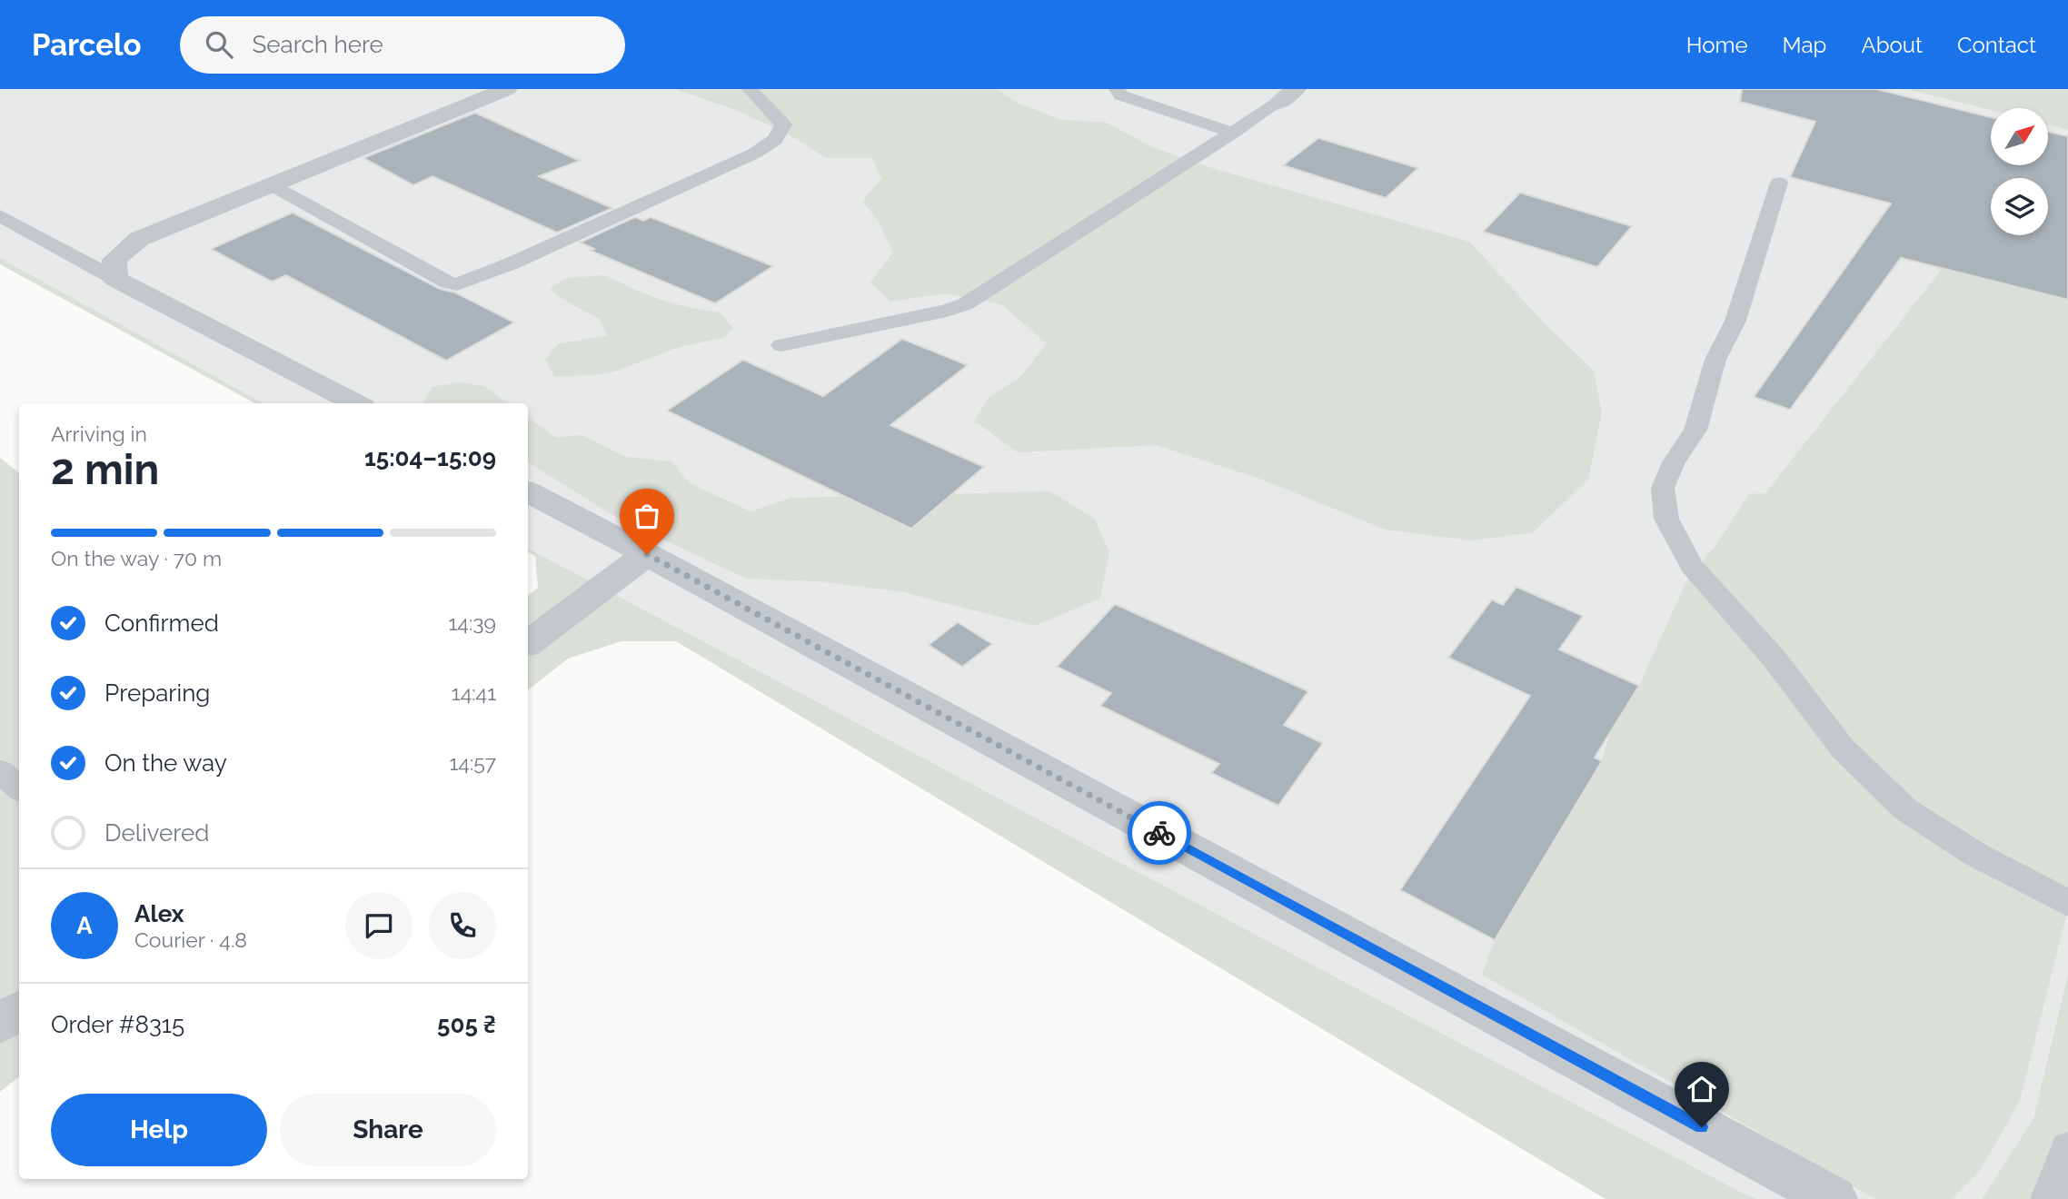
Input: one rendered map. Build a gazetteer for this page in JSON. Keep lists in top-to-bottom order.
{
  "north": "top right",
  "page": {
    "header": "Parcelo",
    "search": "Search here",
    "nav": [
      "Home",
      "Map",
      "About",
      "Contact"
    ],
    "heading": ["2 min", "Arriving in", "15:04–15:09"],
    "panel": [
      "Alex",
      "Courier · 4.8",
      "Order #8315",
      "505 ₴"
    ],
    "bar": "On the way · 70 m",
    "list": [
      ["Confirmed", "14:39"],
      ["Preparing", "14:41"],
      ["On the way", "14:57"],
      "Delivered"
    ],
    "round": "A",
    "buttons": ["Help", "Share"]
  }
}
